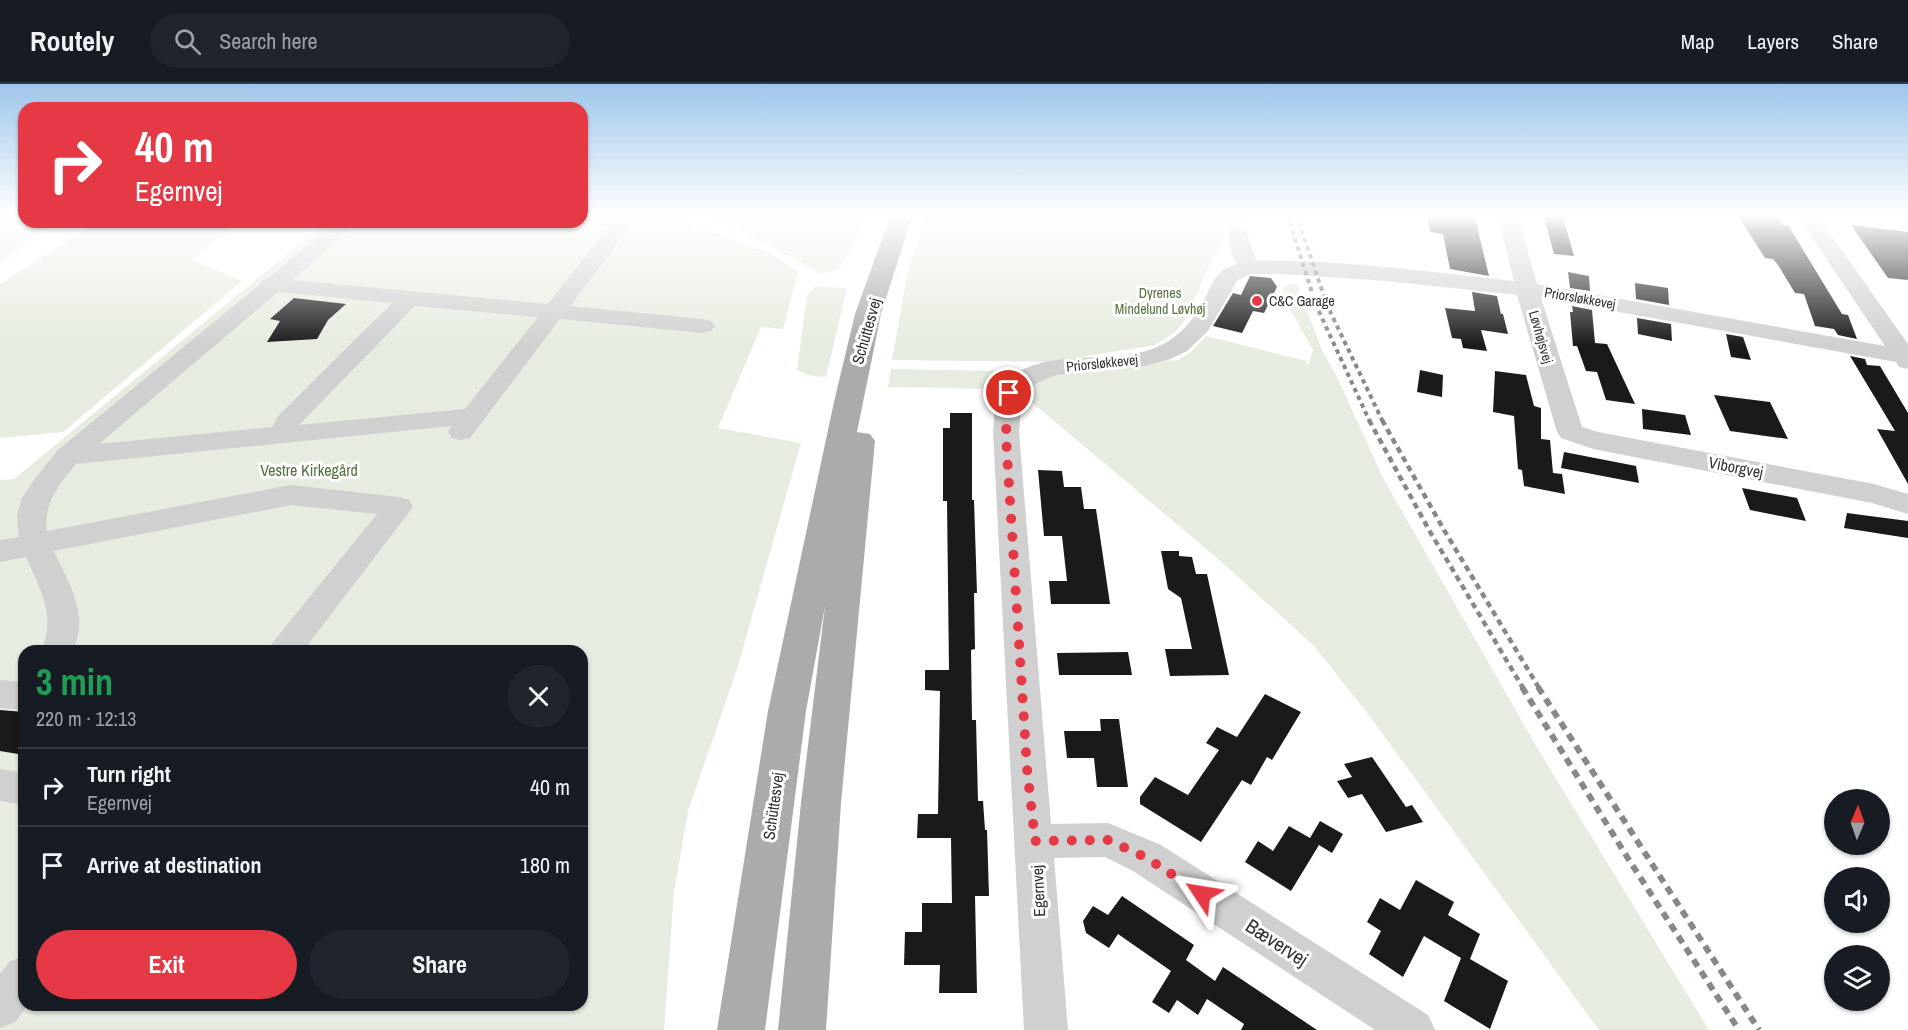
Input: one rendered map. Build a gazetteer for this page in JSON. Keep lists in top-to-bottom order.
{
  "streets": {
    "main road": ["Schüttesvej"],
    "street": [
      "Priorsløkkevej",
      "Løvhøjsvej",
      "Viborgvej",
      "Egernvej",
      "Bævervej"
    ]
  },
  "crossings": [
    ["Priorsløkkevej", "Løvhøjsvej"],
    ["Priorsløkkevej", "Egernvej"],
    ["Løvhøjsvej", "Viborgvej"],
    ["Egernvej", "Bævervej"]
  ],
  "parks": ["Dyrenes Mindelund Løvhøj", "Vestre Kirkegård"],
  "places": ["C&C Garage"],
  "north": "top",
  "page": {
    "header": "Routely",
    "search": "Search here",
    "nav": ["Map", "Layers", "Share"],
    "turn": ["40 m", "Egernvej"],
    "heading": ["3 min", "220 m · 12:13"],
    "list": [
      {
        "name": "Turn right",
        "note": "Egernvej",
        "value": "40 m"
      },
      {
        "name": "Arrive at destination",
        "value": "180 m"
      }
    ],
    "buttons": ["Exit", "Share"]
  }
}
